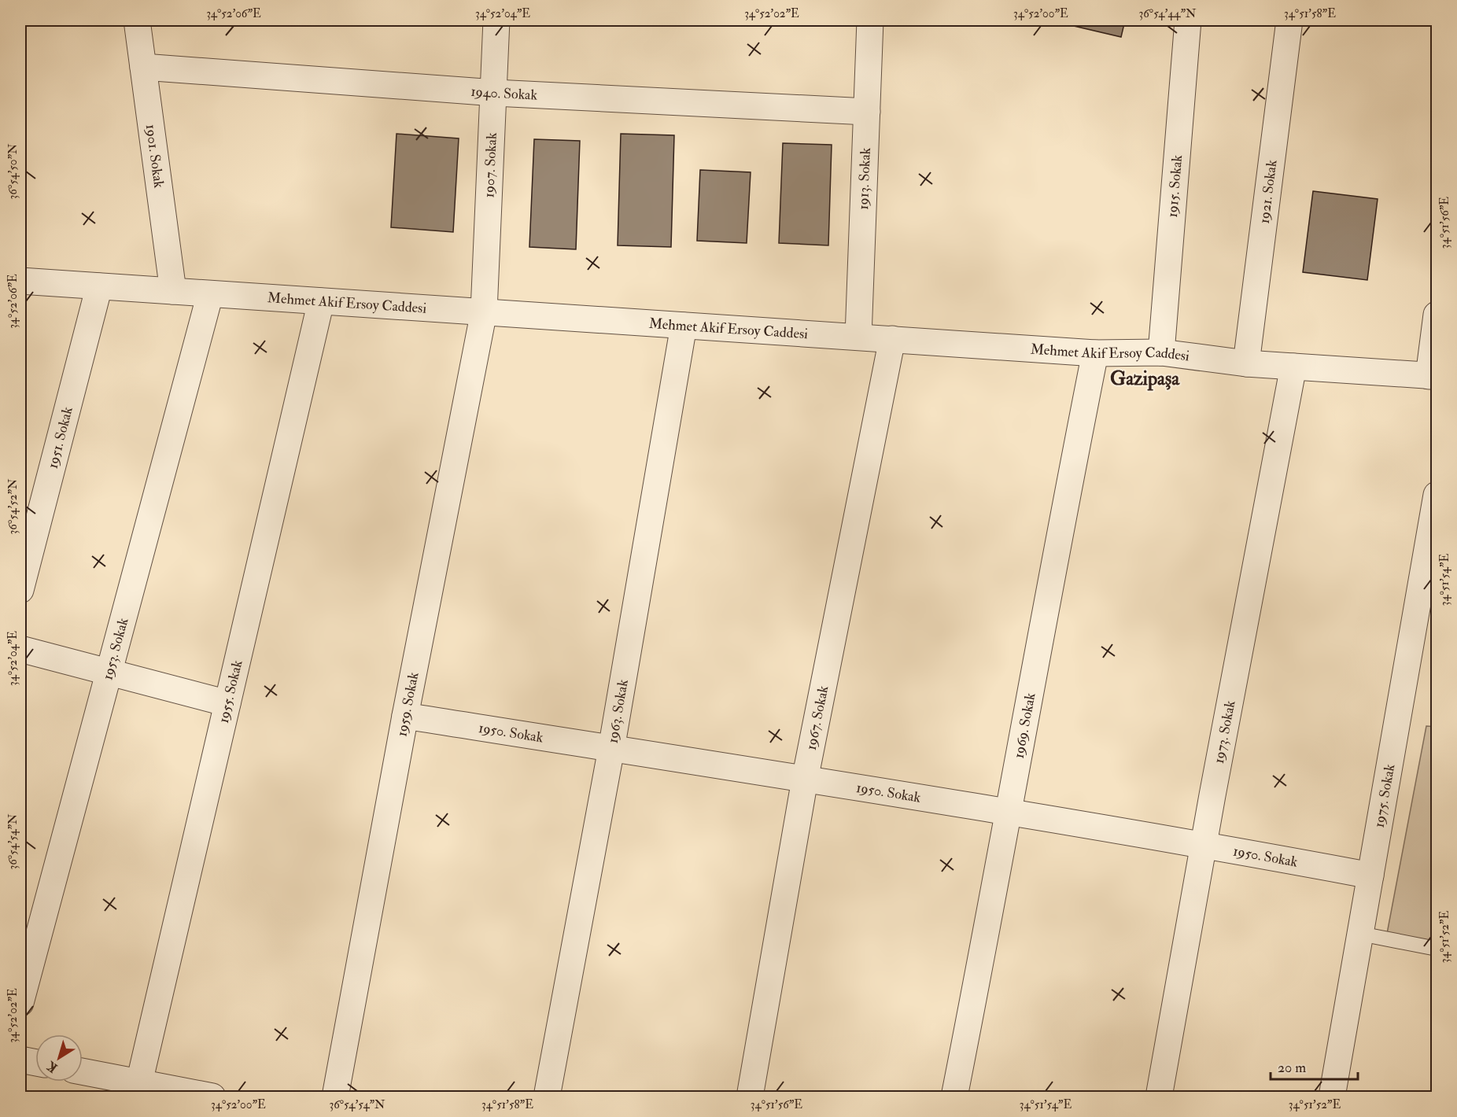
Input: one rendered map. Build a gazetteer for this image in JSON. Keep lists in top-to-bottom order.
{
  "streets": {
    "street": [
      "1940. Sokak",
      "1901. Sokak",
      "1907. Sokak",
      "1913. Sokak",
      "1915. Sokak",
      "1921. Sokak",
      "Mehmet Akif Ersoy Caddesi",
      "1951. Sokak",
      "1953. Sokak",
      "1955. Sokak",
      "1959. Sokak",
      "1963. Sokak",
      "1967. Sokak",
      "1969. Sokak",
      "1973. Sokak",
      "1950. Sokak",
      "1975. Sokak"
    ]
  },
  "crossings": [
    ["1940. Sokak", "1901. Sokak"],
    ["1940. Sokak", "1907. Sokak"],
    ["1940. Sokak", "1913. Sokak"],
    ["1901. Sokak", "Mehmet Akif Ersoy Caddesi"],
    ["1907. Sokak", "Mehmet Akif Ersoy Caddesi"],
    ["1907. Sokak", "1959. Sokak"],
    ["1913. Sokak", "Mehmet Akif Ersoy Caddesi"],
    ["1915. Sokak", "Mehmet Akif Ersoy Caddesi"],
    ["1921. Sokak", "Mehmet Akif Ersoy Caddesi"],
    ["Mehmet Akif Ersoy Caddesi", "1951. Sokak"],
    ["Mehmet Akif Ersoy Caddesi", "1953. Sokak"],
    ["Mehmet Akif Ersoy Caddesi", "1955. Sokak"],
    ["Mehmet Akif Ersoy Caddesi", "1959. Sokak"],
    ["Mehmet Akif Ersoy Caddesi", "1963. Sokak"],
    ["Mehmet Akif Ersoy Caddesi", "1967. Sokak"],
    ["Mehmet Akif Ersoy Caddesi", "1969. Sokak"],
    ["Mehmet Akif Ersoy Caddesi", "1973. Sokak"],
    ["1959. Sokak", "1950. Sokak"],
    ["1963. Sokak", "1950. Sokak"],
    ["1967. Sokak", "1950. Sokak"],
    ["1969. Sokak", "1950. Sokak"],
    ["1973. Sokak", "1950. Sokak"],
    ["1950. Sokak", "1975. Sokak"]
  ],
  "districts": ["Gazipaşa"],
  "scale_bar": "20 m",
  "north": "bottom left",
  "coordinates": [
    "34°52'06\"E",
    "34°52'04\"E",
    "34°52'02\"E",
    "34°52'00\"E",
    "36°54'44\"N",
    "34°51'58\"E",
    "36°54'50\"N",
    "34°51'56\"E",
    "36°54'52\"N",
    "34°51'54\"E",
    "36°54'54\"N",
    "34°51'52\"E"
  ]
}
